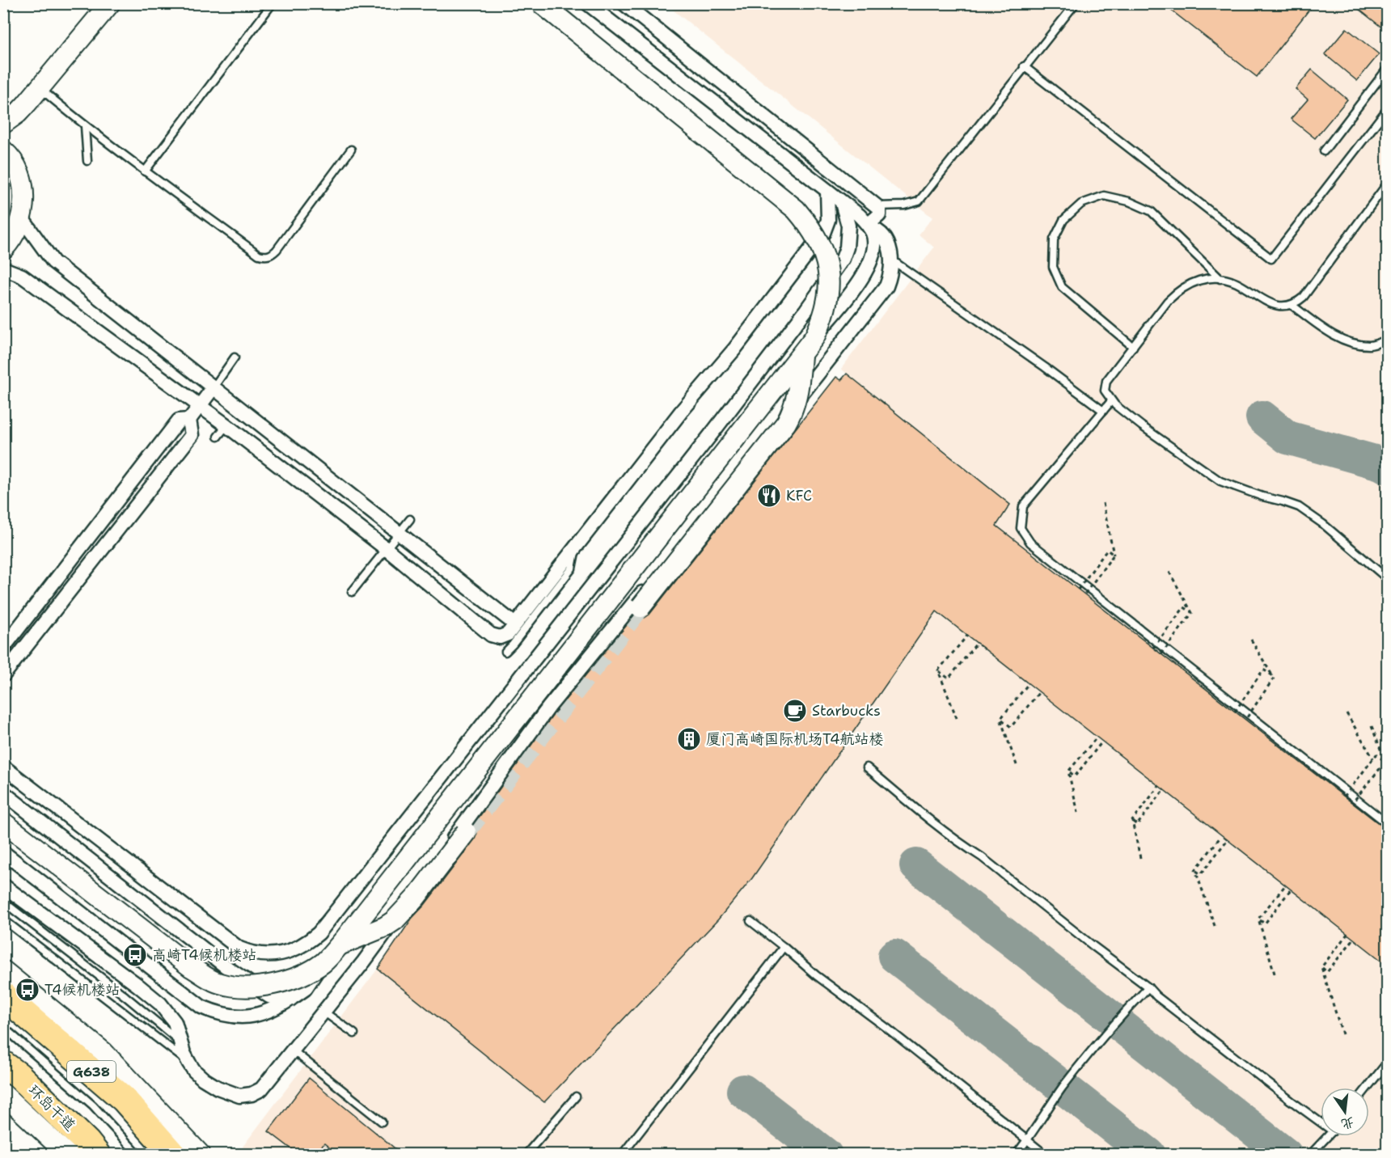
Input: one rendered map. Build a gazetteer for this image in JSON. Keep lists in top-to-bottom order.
{
  "streets": {
    "highway": ["G638", "环岛干道"]
  },
  "places": {
    "restaurant": ["KFC"],
    "cafe": ["Starbucks"],
    "building": ["厦门高崎国际机场T4航站楼"],
    "bus stop": ["高崎T4候机楼站", "T4候机楼站"]
  },
  "north": "bottom"
}
